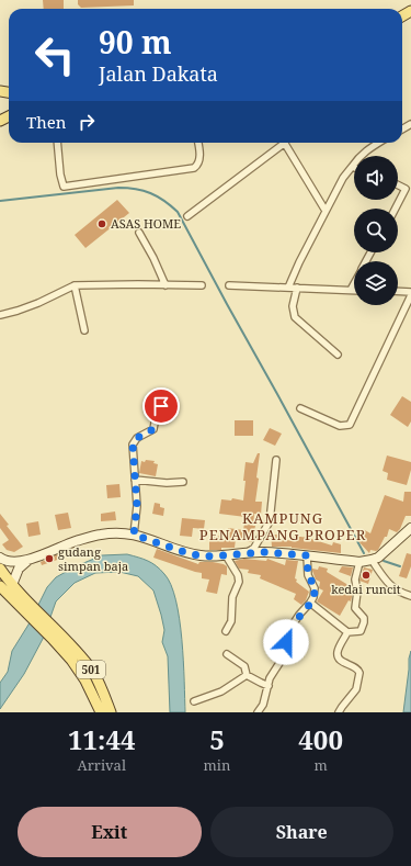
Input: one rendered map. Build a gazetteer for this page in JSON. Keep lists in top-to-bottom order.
{
  "streets": {
    "main road": ["501"]
  },
  "districts": ["KAMPUNG PENAMPANG PROPER"],
  "places": ["ASAS HOME", "gudang simpan baja", "kedai runcit"],
  "page": {
    "turn": ["90 m", "Jalan Dakata"],
    "then": "Then",
    "eta": [
      "11:44",
      "Arrival",
      "5",
      "min",
      "400",
      "m"
    ],
    "buttons": ["Exit", "Share"]
  }
}
